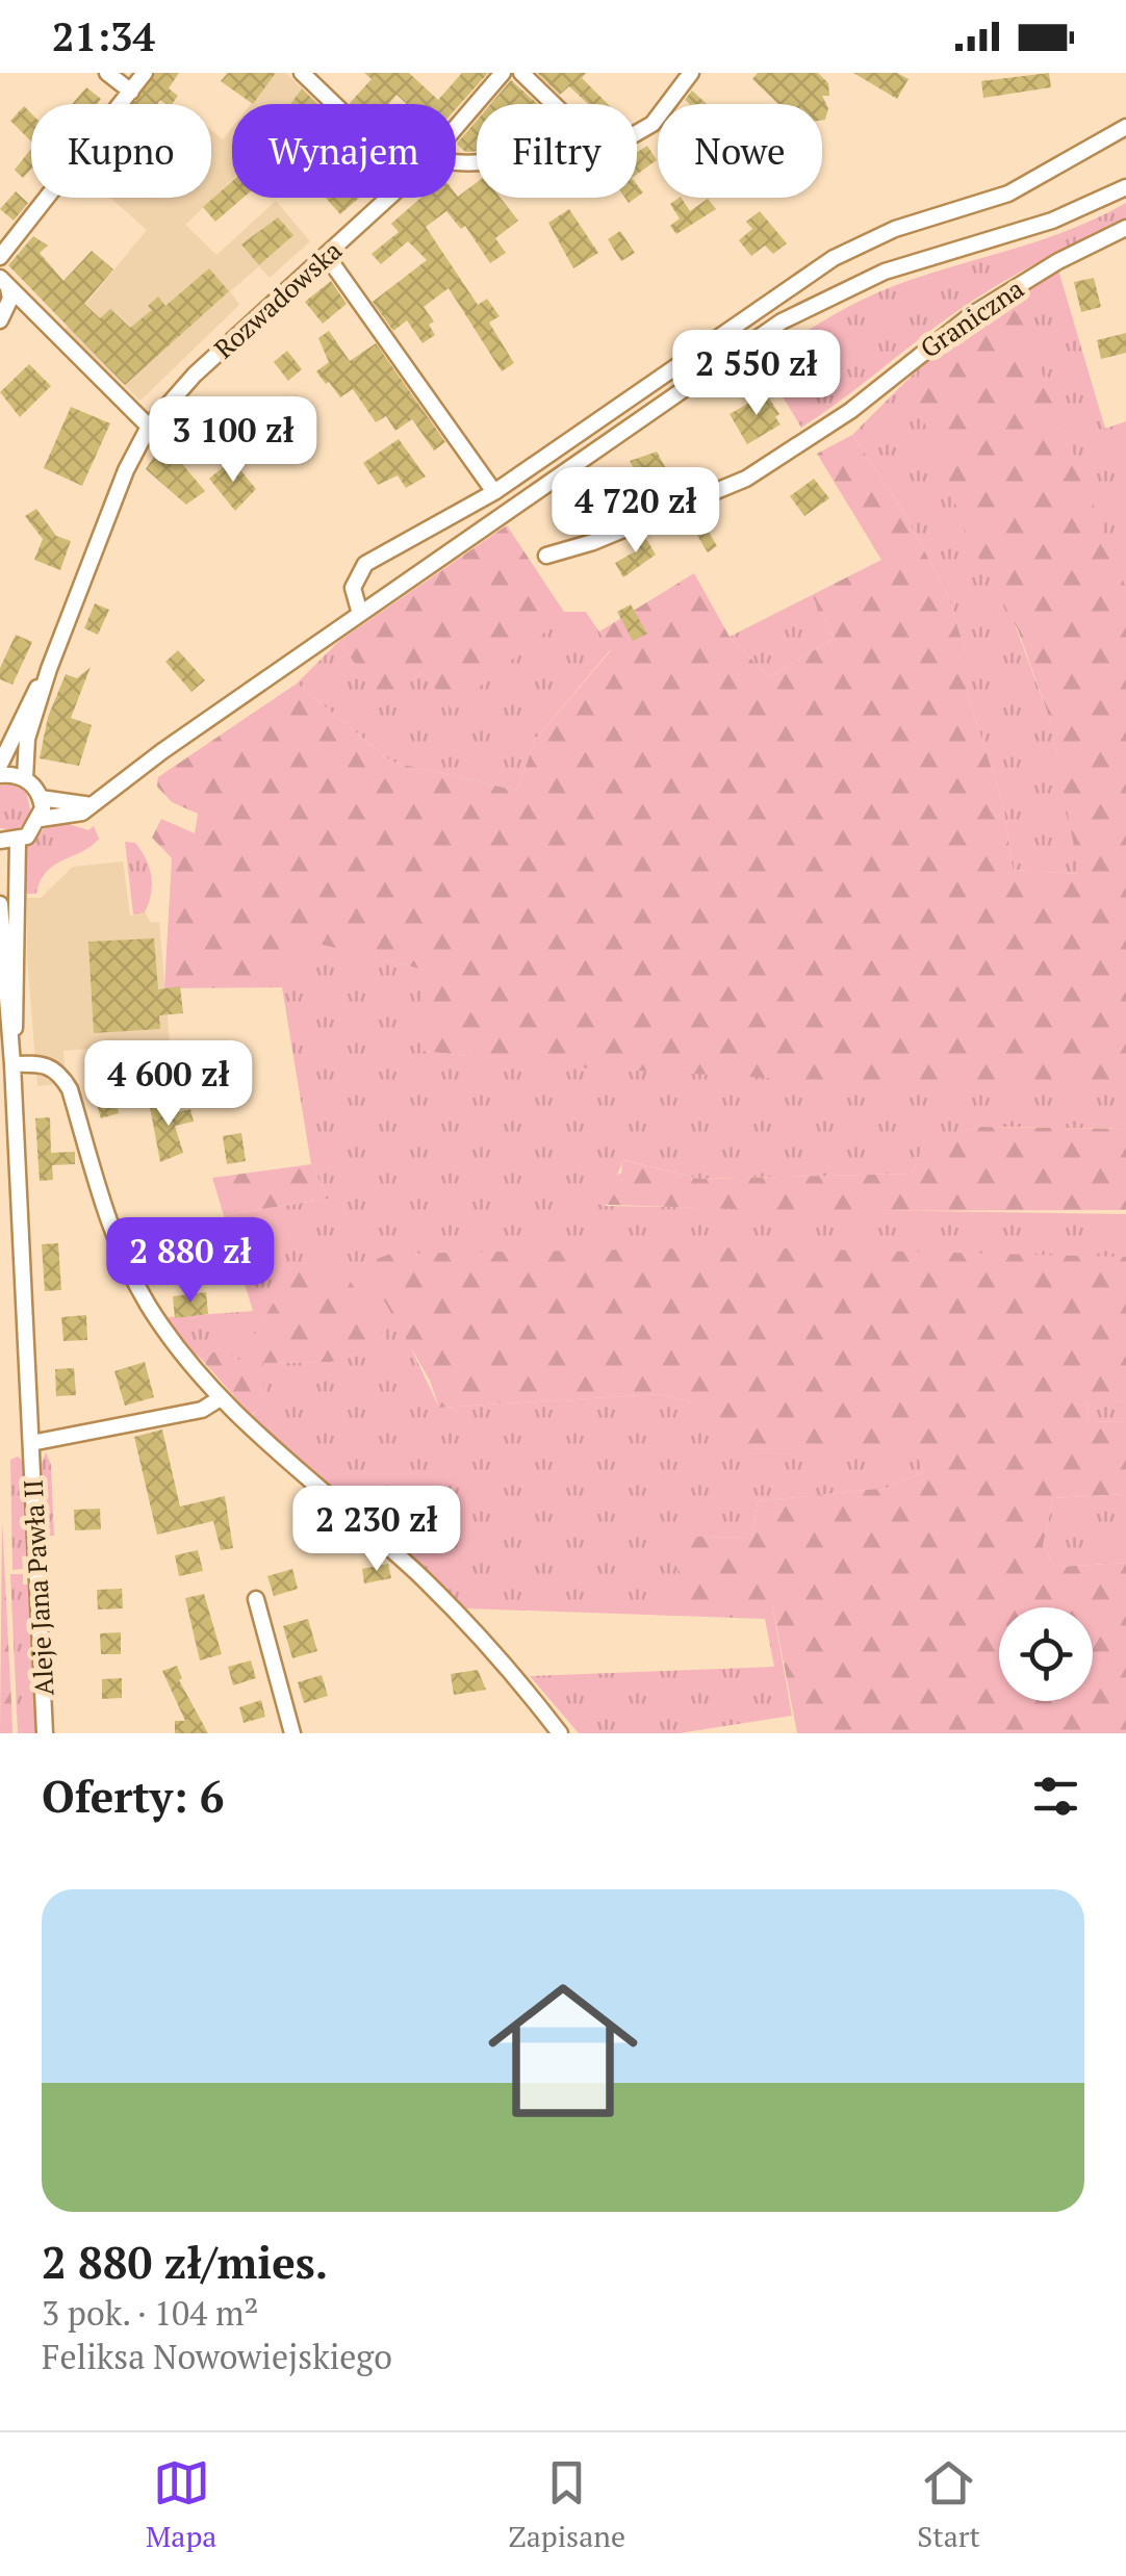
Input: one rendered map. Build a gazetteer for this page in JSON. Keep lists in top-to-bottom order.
{
  "streets": {
    "street": ["Rozwadowska", "Graniczna", "Aleje Jana Pawła II"]
  },
  "page": {
    "status": "21:34",
    "chip": [
      "Kupno",
      "Wynajem",
      "Filtry",
      "Nowe"
    ],
    "price": [
      "2 550 zł",
      "3 100 zł",
      "4 720 zł",
      "4 600 zł",
      "2 880 zł",
      "2 230 zł"
    ],
    "heading": "Oferty: 6",
    "list": [
      {
        "name": "2 880 zł/mies.",
        "note": "3 pok. · 104 m² · Feliksa Nowowiejskiego"
      }
    ],
    "tabs": ["Mapa", "Zapisane", "Start"]
  }
}
